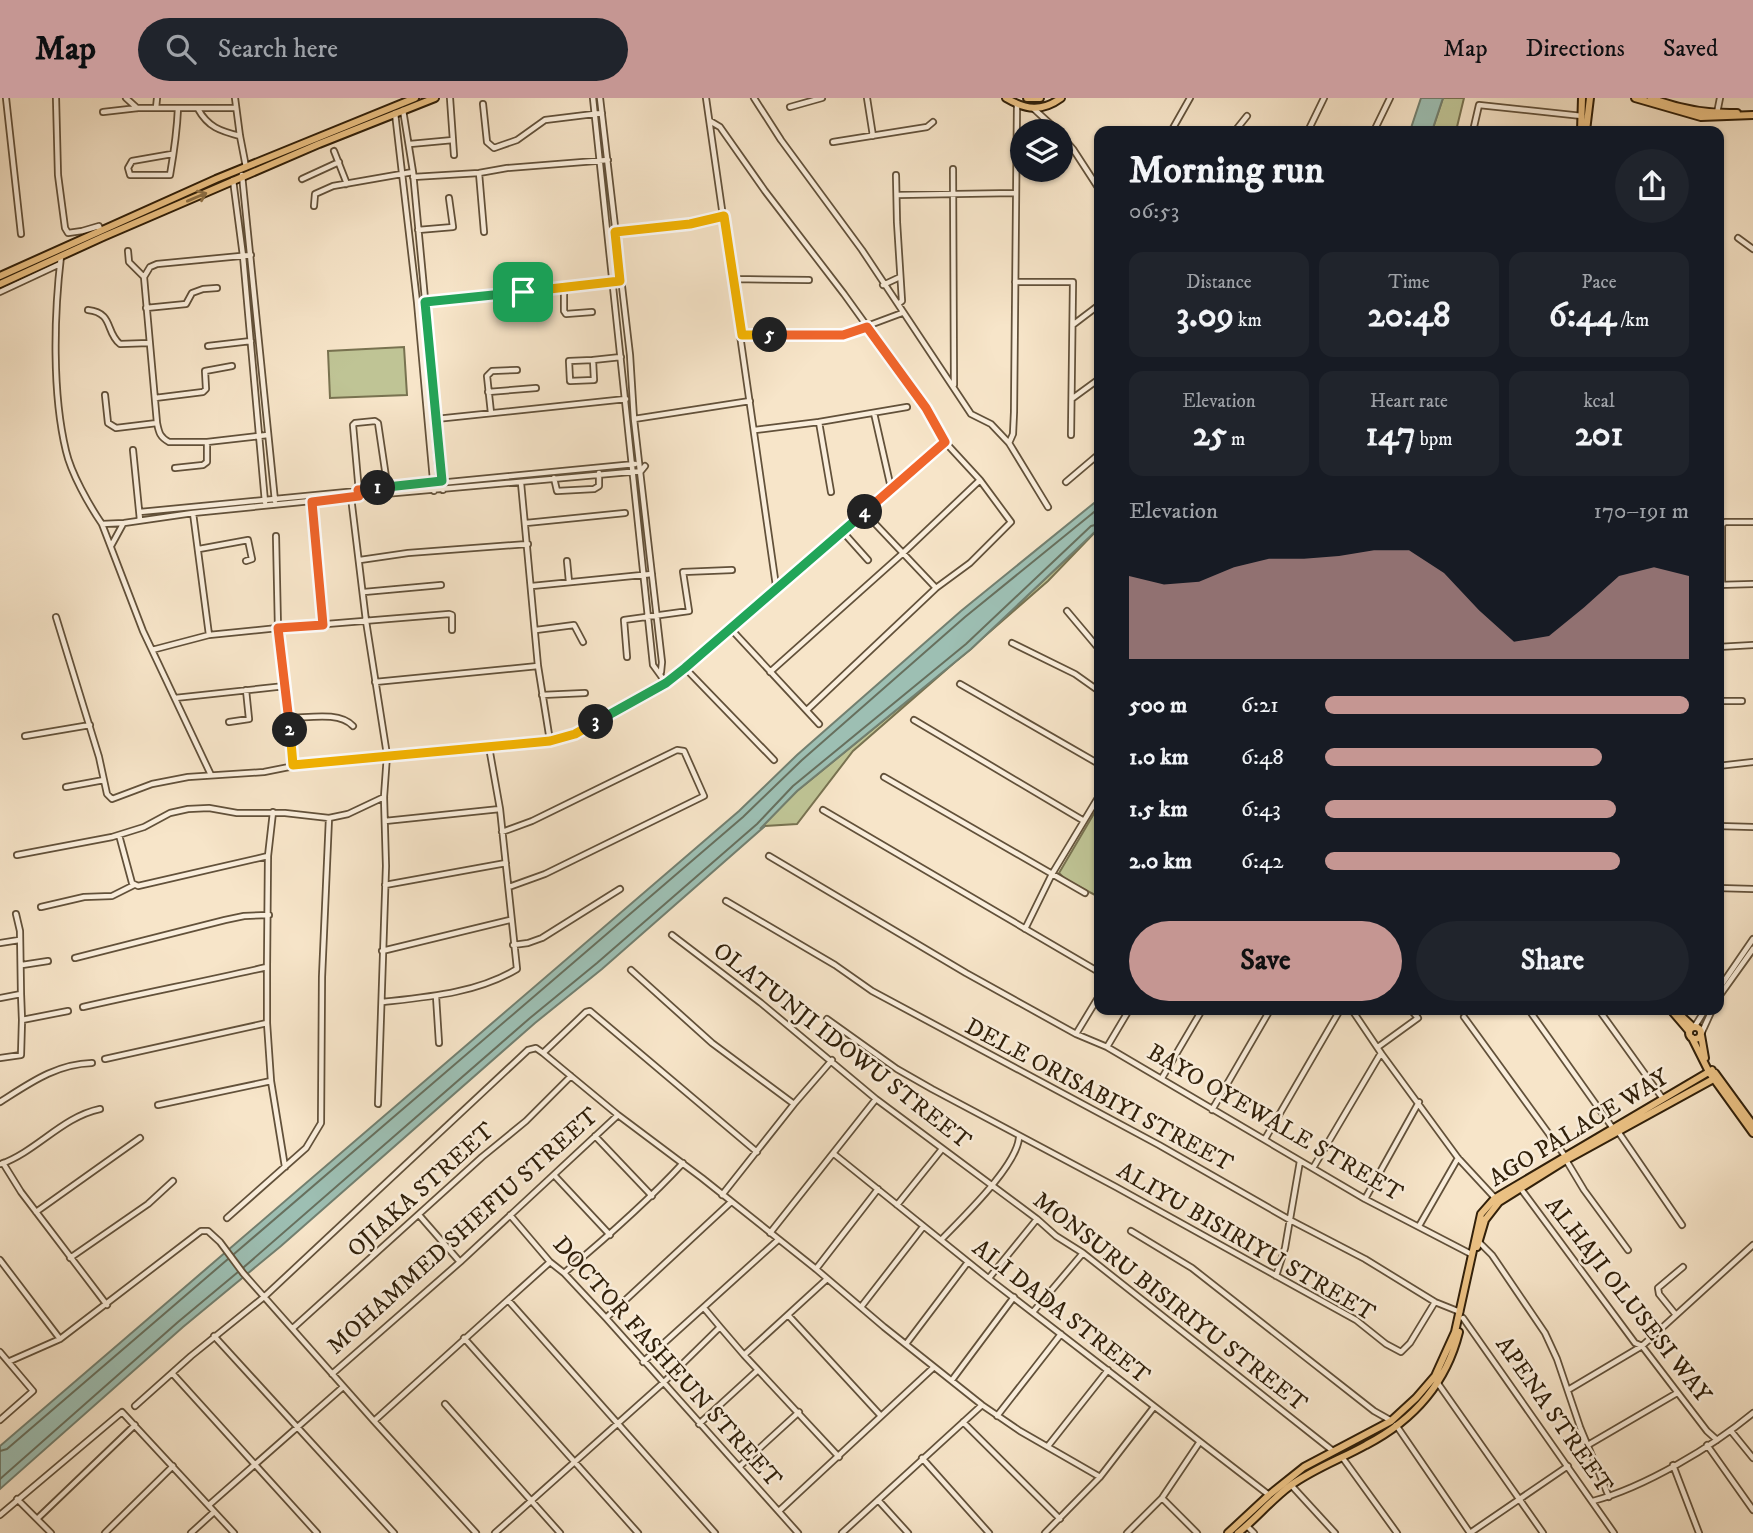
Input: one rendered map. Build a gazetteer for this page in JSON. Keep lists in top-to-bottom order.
{
  "streets": {
    "main road": ["AGO PALACE WAY"],
    "street": [
      "OLATUNJI IDOWU STREET",
      "DELE ORISABIYI STREET",
      "BAYO OYEWALE STREET",
      "OJIAKA STREET",
      "MOHAMMED SHEFIU STREET",
      "ALIYU BISIRIYU STREET",
      "ALHAJI OLUSESI WAY",
      "MONSURU BISIRIYU STREET",
      "ALI DADA STREET",
      "DOCTOR FASHEUN STREET",
      "APENA STREET"
    ]
  },
  "crossings": [
    ["OLATUNJI IDOWU STREET", "MONSURU BISIRIYU STREET"],
    ["DELE ORISABIYI STREET", "AGO PALACE WAY"],
    ["DELE ORISABIYI STREET", "ALIYU BISIRIYU STREET"],
    ["DELE ORISABIYI STREET", "APENA STREET"],
    ["BAYO OYEWALE STREET", "AGO PALACE WAY"],
    ["AGO PALACE WAY", "ALHAJI OLUSESI WAY"],
    ["AGO PALACE WAY", "MONSURU BISIRIYU STREET"],
    ["AGO PALACE WAY", "ALI DADA STREET"],
    ["AGO PALACE WAY", "APENA STREET"],
    ["MOHAMMED SHEFIU STREET", "DOCTOR FASHEUN STREET"]
  ],
  "page": {
    "header": "Map",
    "search": "Search here",
    "nav": ["Map", "Directions", "Saved"],
    "heading": ["Morning run", "06:53"],
    "stats": [
      ["Distance", "3.09 km"],
      ["Time", "20:48"],
      ["Pace", "6:44 /km"],
      ["Elevation", "25 m"],
      ["Heart rate", "147 bpm"],
      ["kcal", "201"]
    ],
    "pins": [
      "5",
      "1",
      "4",
      "3",
      "2"
    ],
    "chart": ["Elevation", "170–191 m"],
    "list": [
      {
        "name": "500 m",
        "note": "6:21"
      },
      {
        "name": "1.0 km",
        "note": "6:48"
      },
      {
        "name": "1.5 km",
        "note": "6:43"
      },
      {
        "name": "2.0 km",
        "note": "6:42"
      }
    ],
    "buttons": ["Save", "Share"]
  }
}
